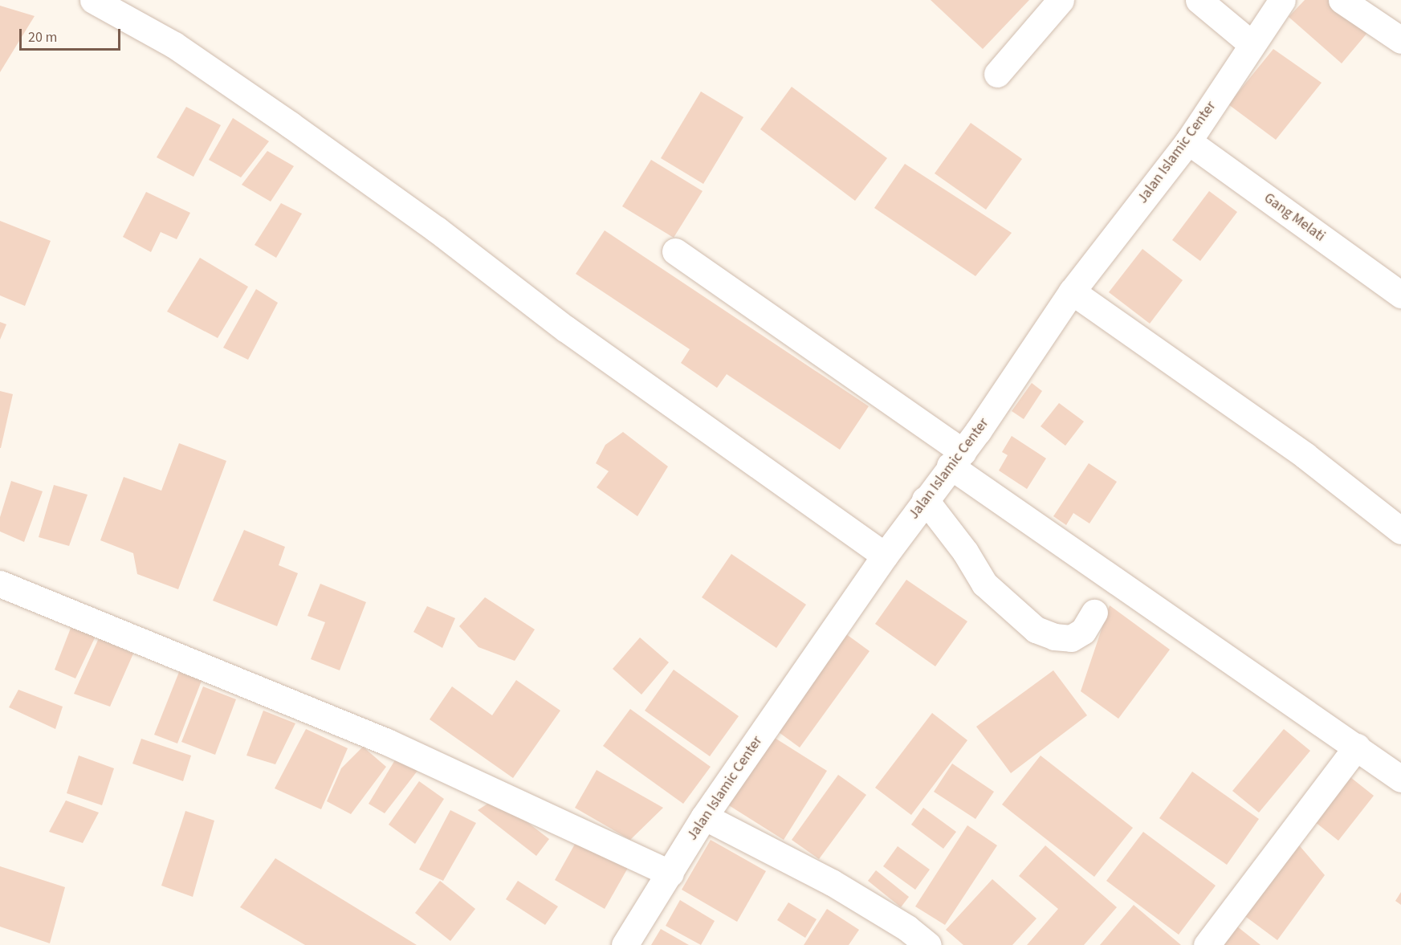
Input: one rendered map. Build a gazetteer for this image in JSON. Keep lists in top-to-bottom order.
{
  "streets": {
    "street": ["Jalan Islamic Center", "Gang Melati"]
  },
  "crossings": [
    ["Jalan Islamic Center", "Gang Melati"]
  ],
  "scale_bar": "20 m"
}
